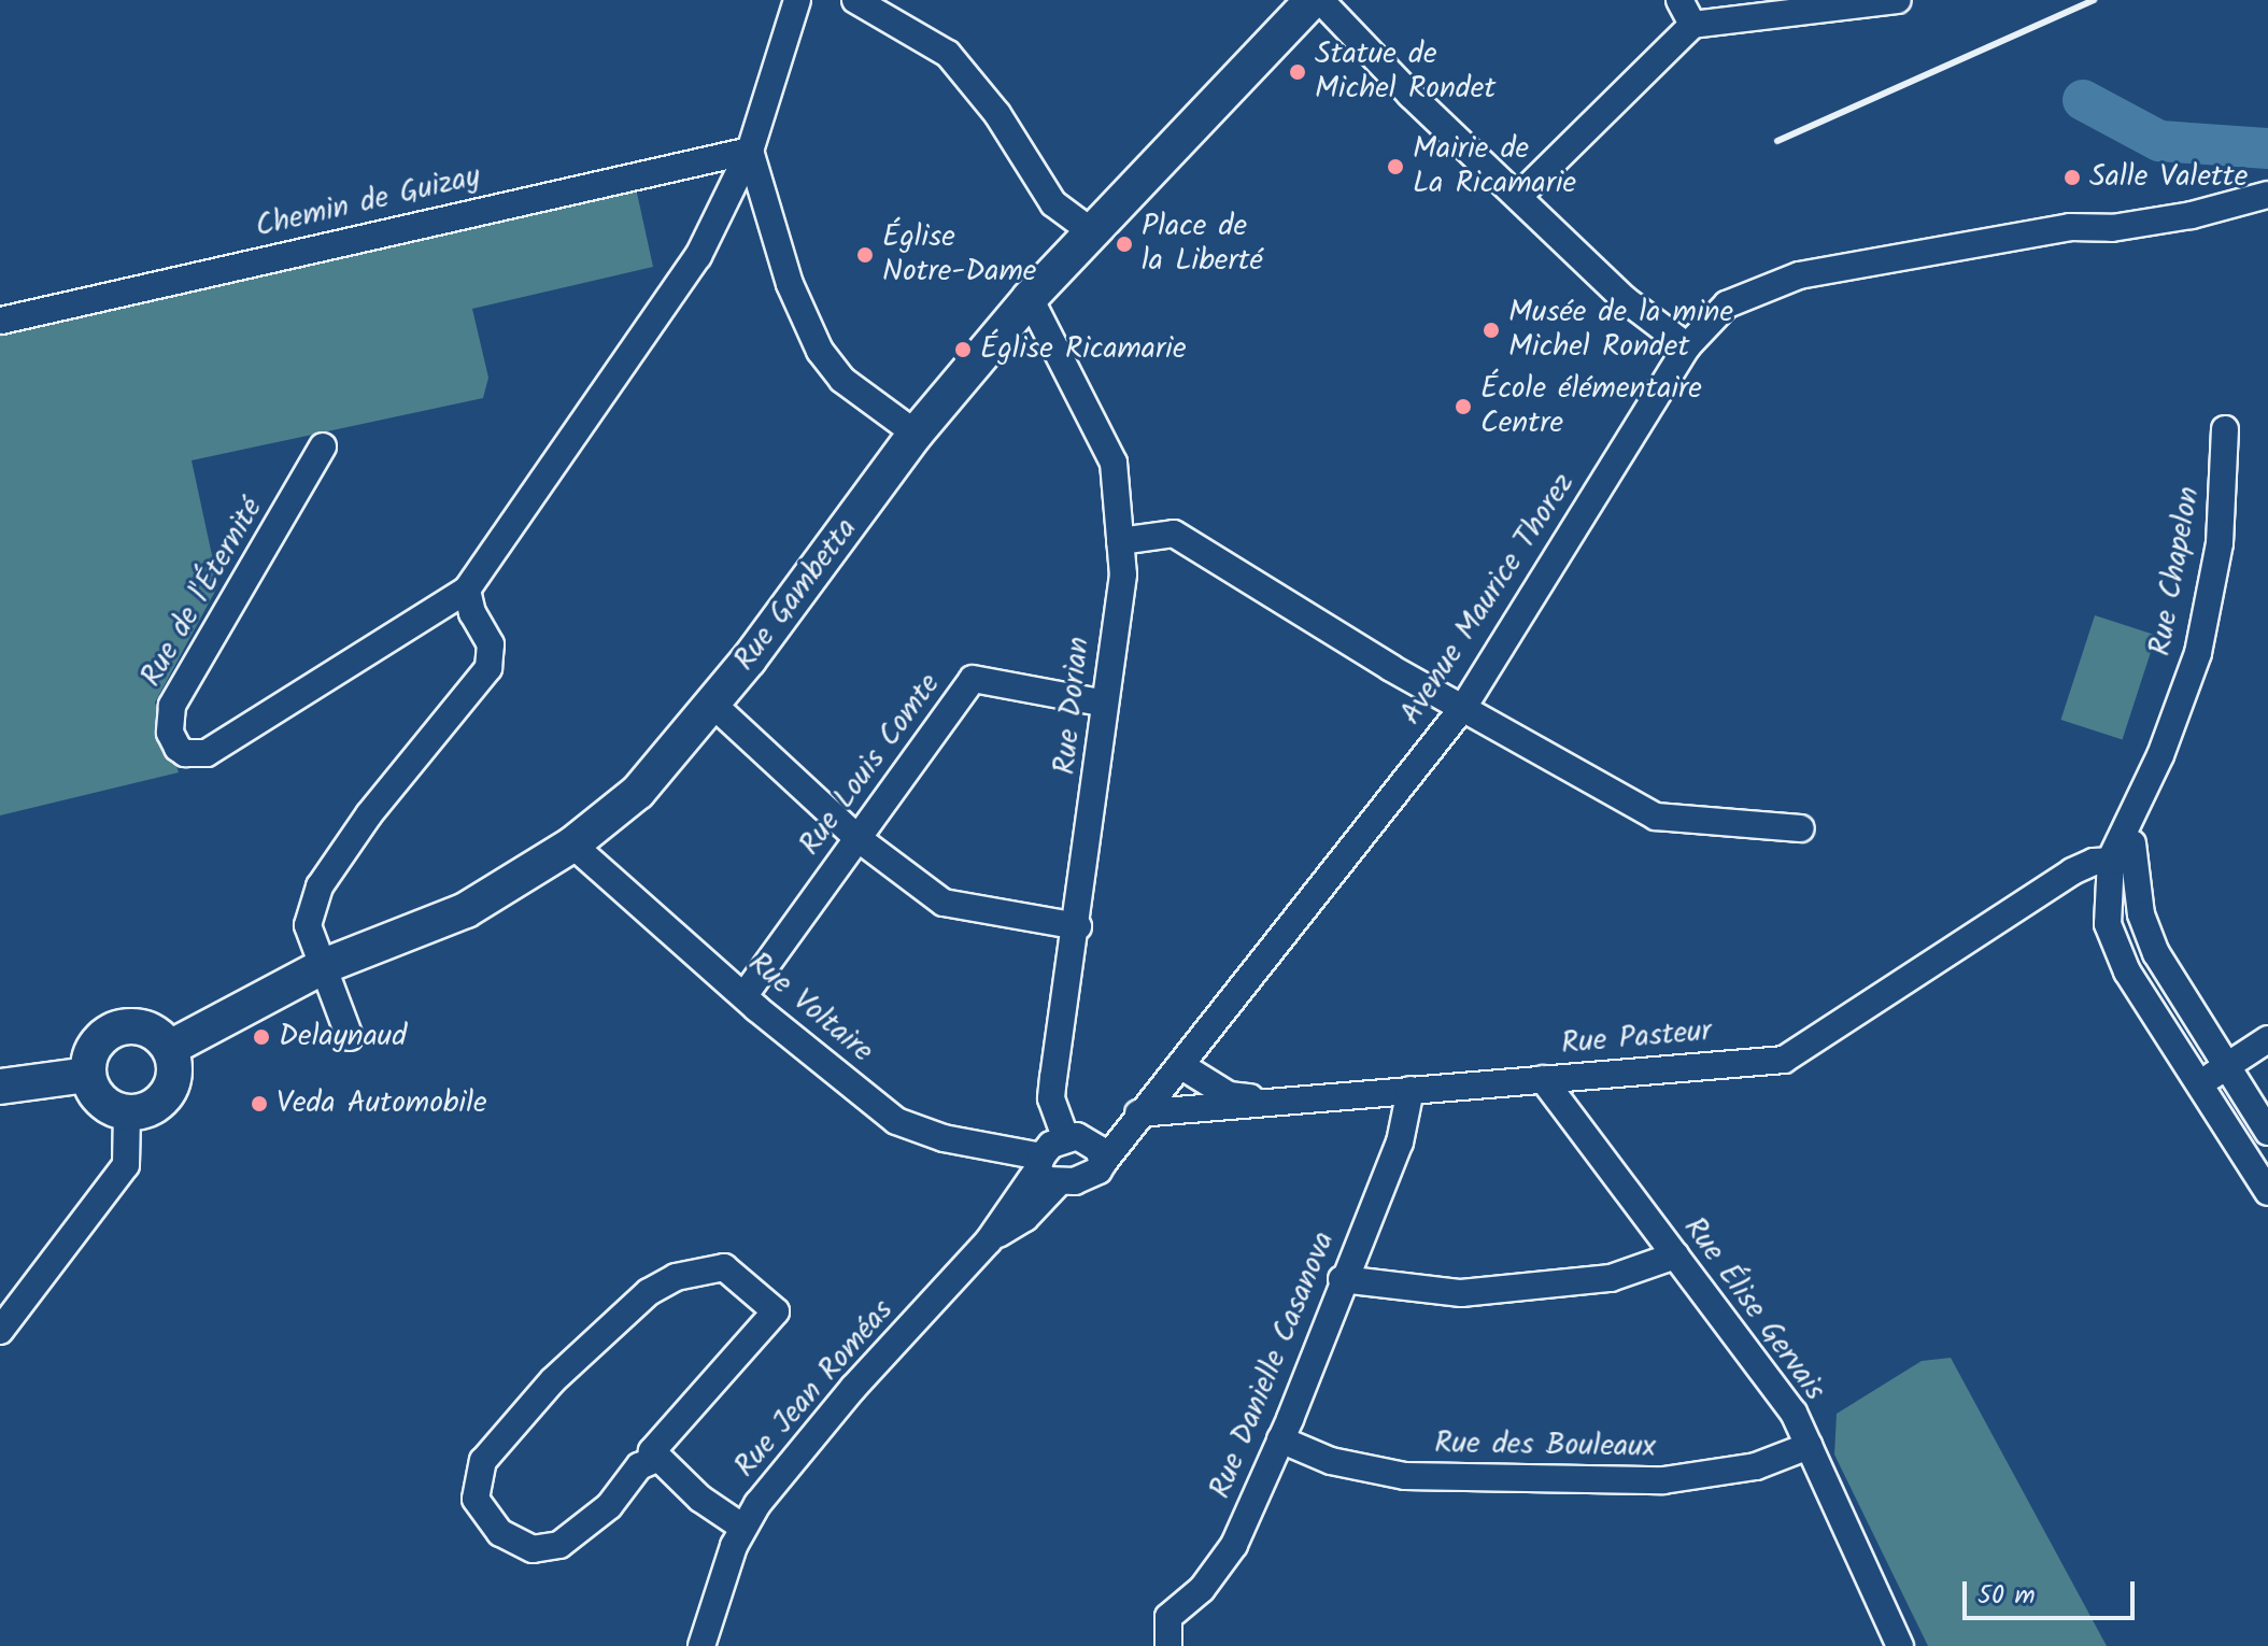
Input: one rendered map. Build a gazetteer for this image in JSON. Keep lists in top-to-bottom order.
{
  "streets": {
    "main road": ["Rue Gambetta"],
    "street": [
      "Chemin de Guizay",
      "Rue Chapelon",
      "Rue de l'Éternité",
      "Avenue Maurice Thorez",
      "Rue Dorian",
      "Rue Louis Comte",
      "Rue Voltaire",
      "Rue Pasteur",
      "Rue Élise Gervais",
      "Rue Danielle Casanova",
      "Rue Jean Roméas",
      "Rue des Bouleaux"
    ]
  },
  "crossings": [
    ["Chemin de Guizay", "Rue de l'Éternité"],
    ["Rue Chapelon", "Rue Pasteur"],
    ["Rue Gambetta", "Rue Dorian"],
    ["Rue Gambetta", "Rue Voltaire"],
    ["Avenue Maurice Thorez", "Rue Dorian"],
    ["Avenue Maurice Thorez", "Rue Voltaire"],
    ["Avenue Maurice Thorez", "Rue Pasteur"],
    ["Avenue Maurice Thorez", "Rue Jean Roméas"],
    ["Rue Dorian", "Rue Louis Comte"],
    ["Rue Louis Comte", "Rue Voltaire"],
    ["Rue Voltaire", "Rue Jean Roméas"],
    ["Rue Pasteur", "Rue Élise Gervais"],
    ["Rue Pasteur", "Rue Danielle Casanova"],
    ["Rue Élise Gervais", "Rue des Bouleaux"],
    ["Rue Danielle Casanova", "Rue des Bouleaux"]
  ],
  "places": [
    "Statue de Michel Rondet",
    "Mairie de La Ricamarie",
    "Salle Valette",
    "Place de la Liberté",
    "Église Notre-Dame",
    "Musée de la mine Michel Rondet",
    "Église Ricamarie",
    "École élémentaire Centre",
    "Delaynaud",
    "Veda Automobile"
  ],
  "scale_bar": "50 m"
}
